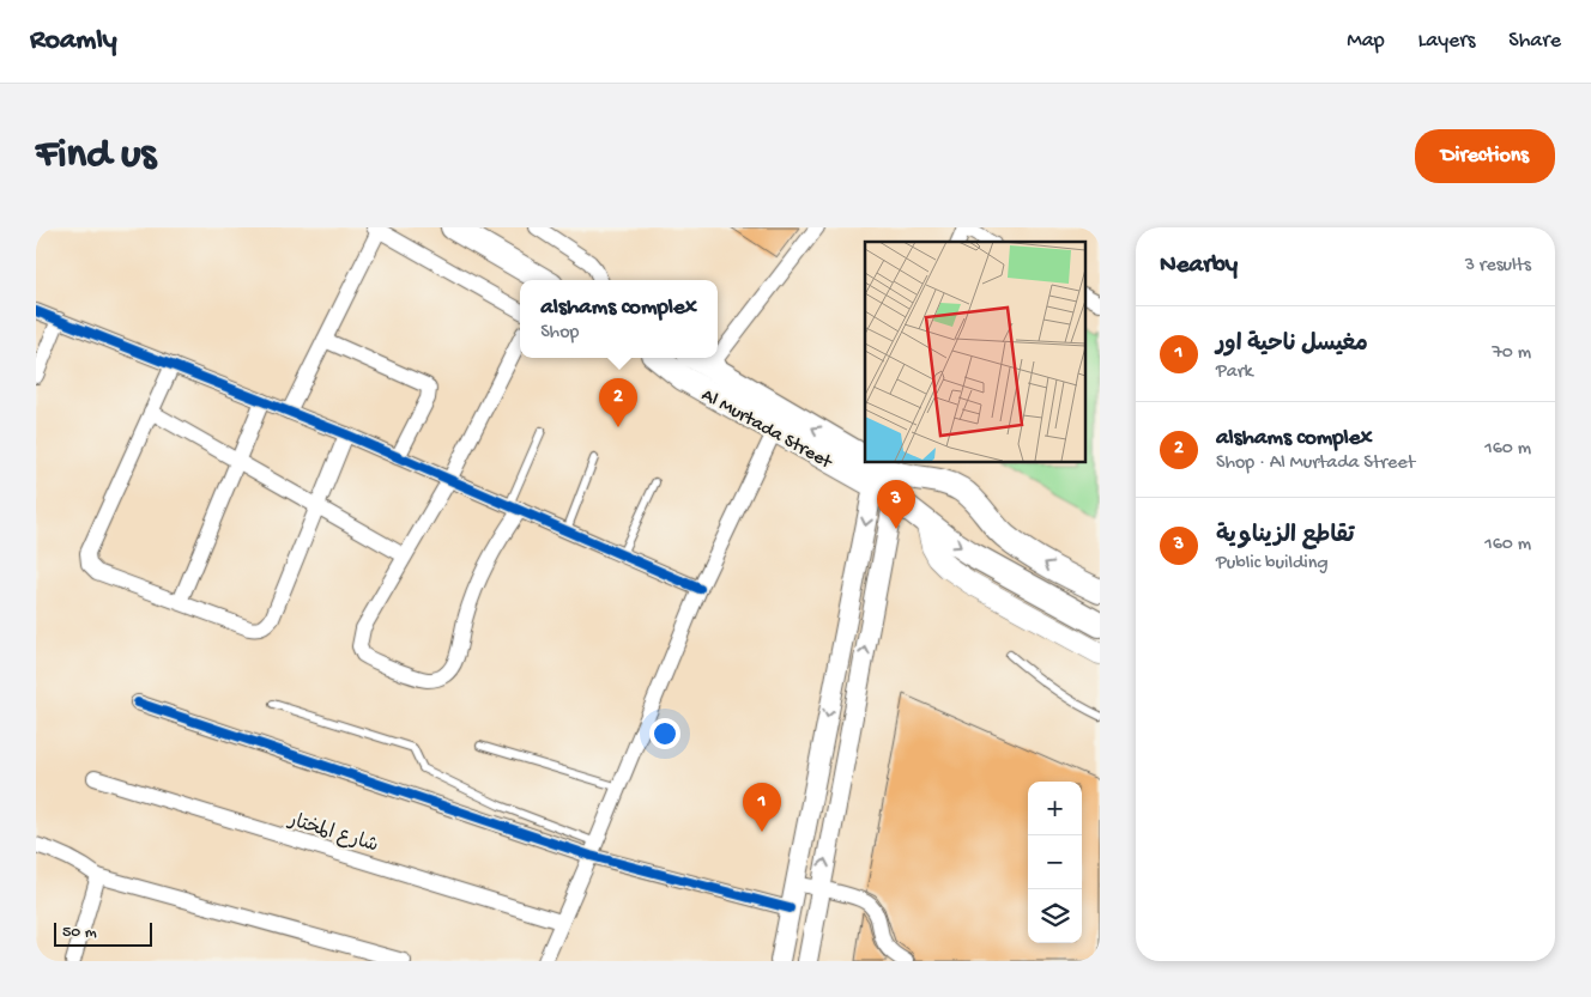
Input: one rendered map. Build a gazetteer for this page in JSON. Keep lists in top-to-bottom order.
{
  "streets": {
    "main road": ["Al Murtada Street"],
    "street": ["شارع المختار"]
  },
  "scale_bar": "50 m",
  "page": {
    "header": "Roamly",
    "nav": ["Map", "Layers", "Share"],
    "buttons": "Directions",
    "title": "Find us",
    "heading": ["Nearby", "3 results"],
    "popup": ["alshams complex", "Shop"],
    "list": [
      {
        "mark": "1",
        "name": "مغيسل ناحية اور",
        "note": "Park",
        "value": "70 m"
      },
      {
        "mark": "2",
        "name": "alshams complex",
        "note": "Shop · Al Murtada Street",
        "value": "160 m"
      },
      {
        "mark": "3",
        "name": "تقاطع الزيناوية",
        "note": "Public building",
        "value": "160 m"
      }
    ],
    "pins": ["2", "3", "1"],
    "map_buttons": ["+", "−"],
    "scale": "50 m"
  }
}
